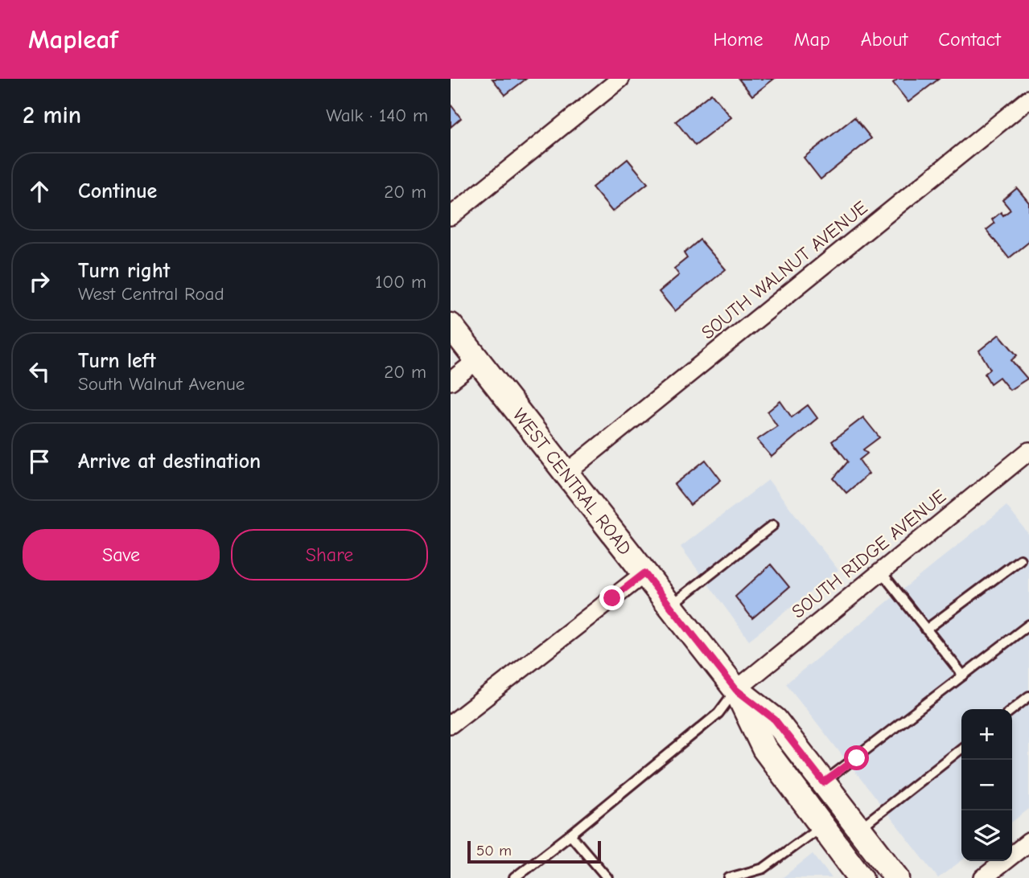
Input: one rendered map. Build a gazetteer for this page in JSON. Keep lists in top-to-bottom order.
{
  "streets": {
    "main road": ["WEST CENTRAL ROAD"],
    "street": ["SOUTH WALNUT AVENUE", "SOUTH RIDGE AVENUE"]
  },
  "crossings": [
    ["SOUTH WALNUT AVENUE", "WEST CENTRAL ROAD"],
    ["WEST CENTRAL ROAD", "SOUTH RIDGE AVENUE"]
  ],
  "scale_bar": "50 m",
  "page": {
    "header": "Mapleaf",
    "nav": [
      "Home",
      "Map",
      "About",
      "Contact"
    ],
    "heading": ["2 min", "Walk · 140 m"],
    "list": [
      ["Continue", "20 m"],
      ["Turn right", "West Central Road", "100 m"],
      ["Turn left", "South Walnut Avenue", "20 m"],
      "Arrive at destination"
    ],
    "buttons": ["Save", "Share"],
    "map_buttons": ["+", "−"],
    "scale": "50 m"
  }
}
